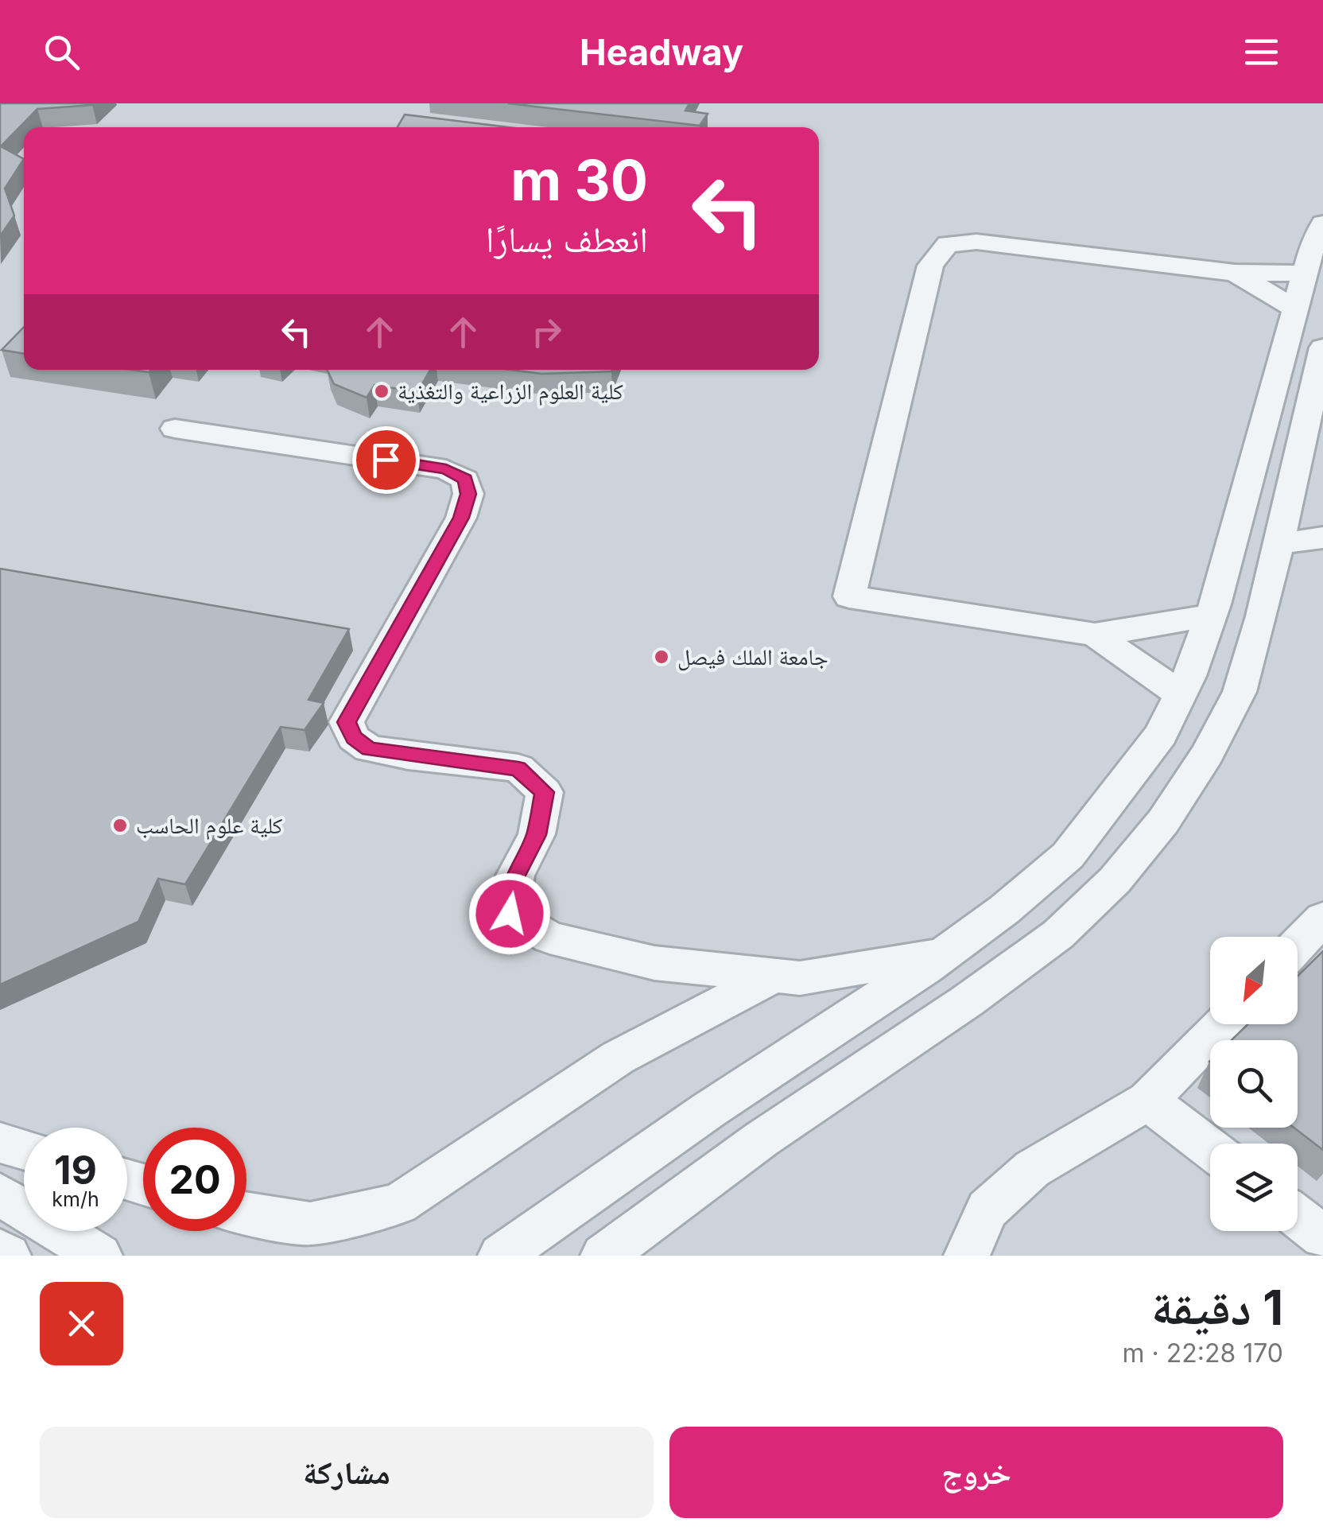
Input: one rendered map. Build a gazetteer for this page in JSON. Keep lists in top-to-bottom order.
{
  "places": ["كلية العلوم الزراعية والتغذية", "جامعة الملك فيصل", "كلية علوم الحاسب"],
  "north": "bottom left",
  "page": {
    "header": "Headway",
    "turn": ["30 m", "انعطف يسارًا"],
    "speed": "19 km/h",
    "limit": "20",
    "heading": ["1 دقيقة", "170 m · 22:28"],
    "buttons": ["خروج", "مشاركة"]
  }
}
